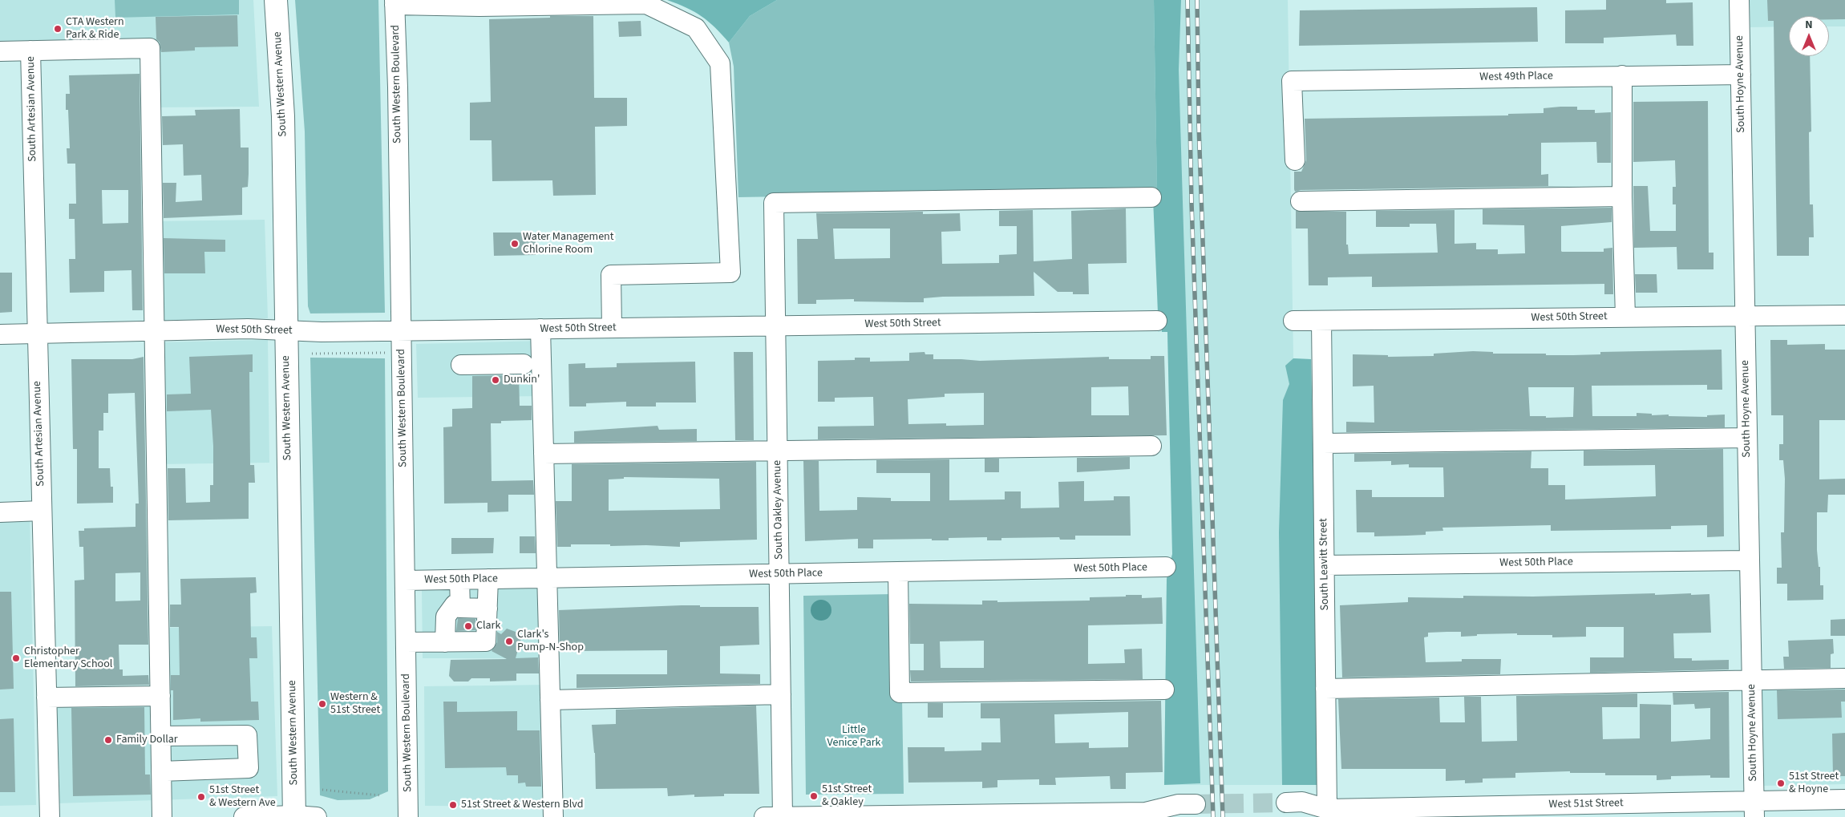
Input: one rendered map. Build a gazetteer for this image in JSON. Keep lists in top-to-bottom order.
{
  "streets": {
    "main road": ["South Western Avenue"],
    "street": [
      "West 49th Place",
      "South Western Boulevard",
      "South Hoyne Avenue",
      "South Artesian Avenue",
      "West 50th Street",
      "South Oakley Avenue",
      "West 50th Place",
      "South Leavitt Street",
      "West 51st Street"
    ]
  },
  "crossings": [
    ["West 49th Place", "South Hoyne Avenue"],
    ["South Western Avenue", "West 50th Street"],
    ["South Western Boulevard", "West 50th Street"],
    ["South Western Boulevard", "West 50th Place"],
    ["South Hoyne Avenue", "West 50th Street"],
    ["South Hoyne Avenue", "West 50th Place"],
    ["South Hoyne Avenue", "West 51st Street"],
    ["South Artesian Avenue", "West 50th Street"],
    ["West 50th Street", "South Oakley Avenue"],
    ["West 50th Street", "South Leavitt Street"],
    ["South Oakley Avenue", "West 50th Place"],
    ["West 50th Place", "South Leavitt Street"],
    ["South Leavitt Street", "West 51st Street"]
  ],
  "parks": ["Little Venice Park"],
  "places": [
    "CTA Western Park & Ride",
    "Water Management Chlorine Room",
    "Dunkin'",
    "Clark",
    "Clark's Pump-N-Shop",
    "Christopher Elementary School",
    "Western & 51st Street",
    "Family Dollar",
    "51st Street & Hoyne",
    "51st Street & Oakley",
    "51st Street & Western Ave",
    "51st Street & Western Blvd"
  ],
  "north": "top"
}
